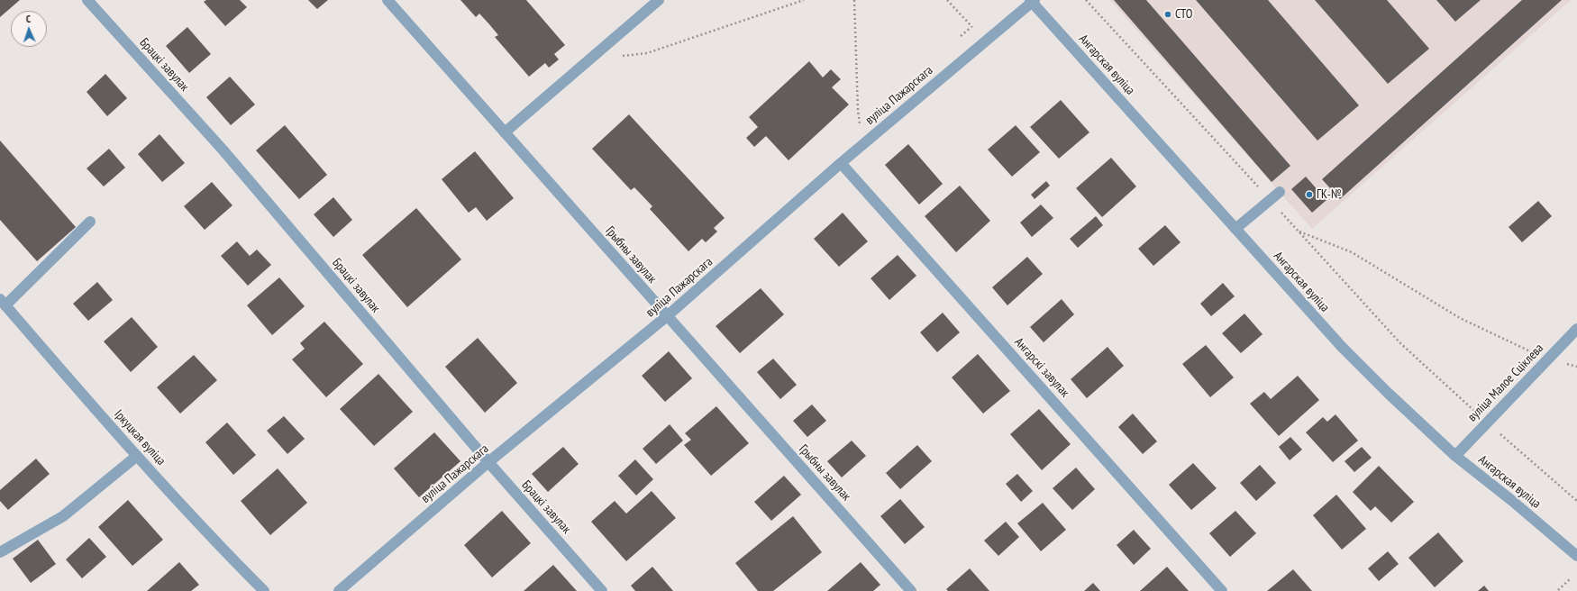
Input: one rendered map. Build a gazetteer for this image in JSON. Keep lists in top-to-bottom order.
{
  "streets": {
    "street": [
      "Брацкі завулак",
      "Ангарская вуліца",
      "вуліца Пажарскага",
      "Грыбны завулак",
      "Ангарскі завулак",
      "вуліца Малое Сціклева",
      "Іркуцкая вуліца"
    ]
  },
  "crossings": [
    ["Брацкі завулак", "вуліца Пажарскага"],
    ["Ангарская вуліца", "вуліца Пажарскага"],
    ["Ангарская вуліца", "вуліца Малое Сціклева"],
    ["вуліца Пажарскага", "Грыбны завулак"],
    ["вуліца Пажарскага", "Ангарскі завулак"]
  ],
  "places": ["СТО", "ГК-№"],
  "north": "top"
}
